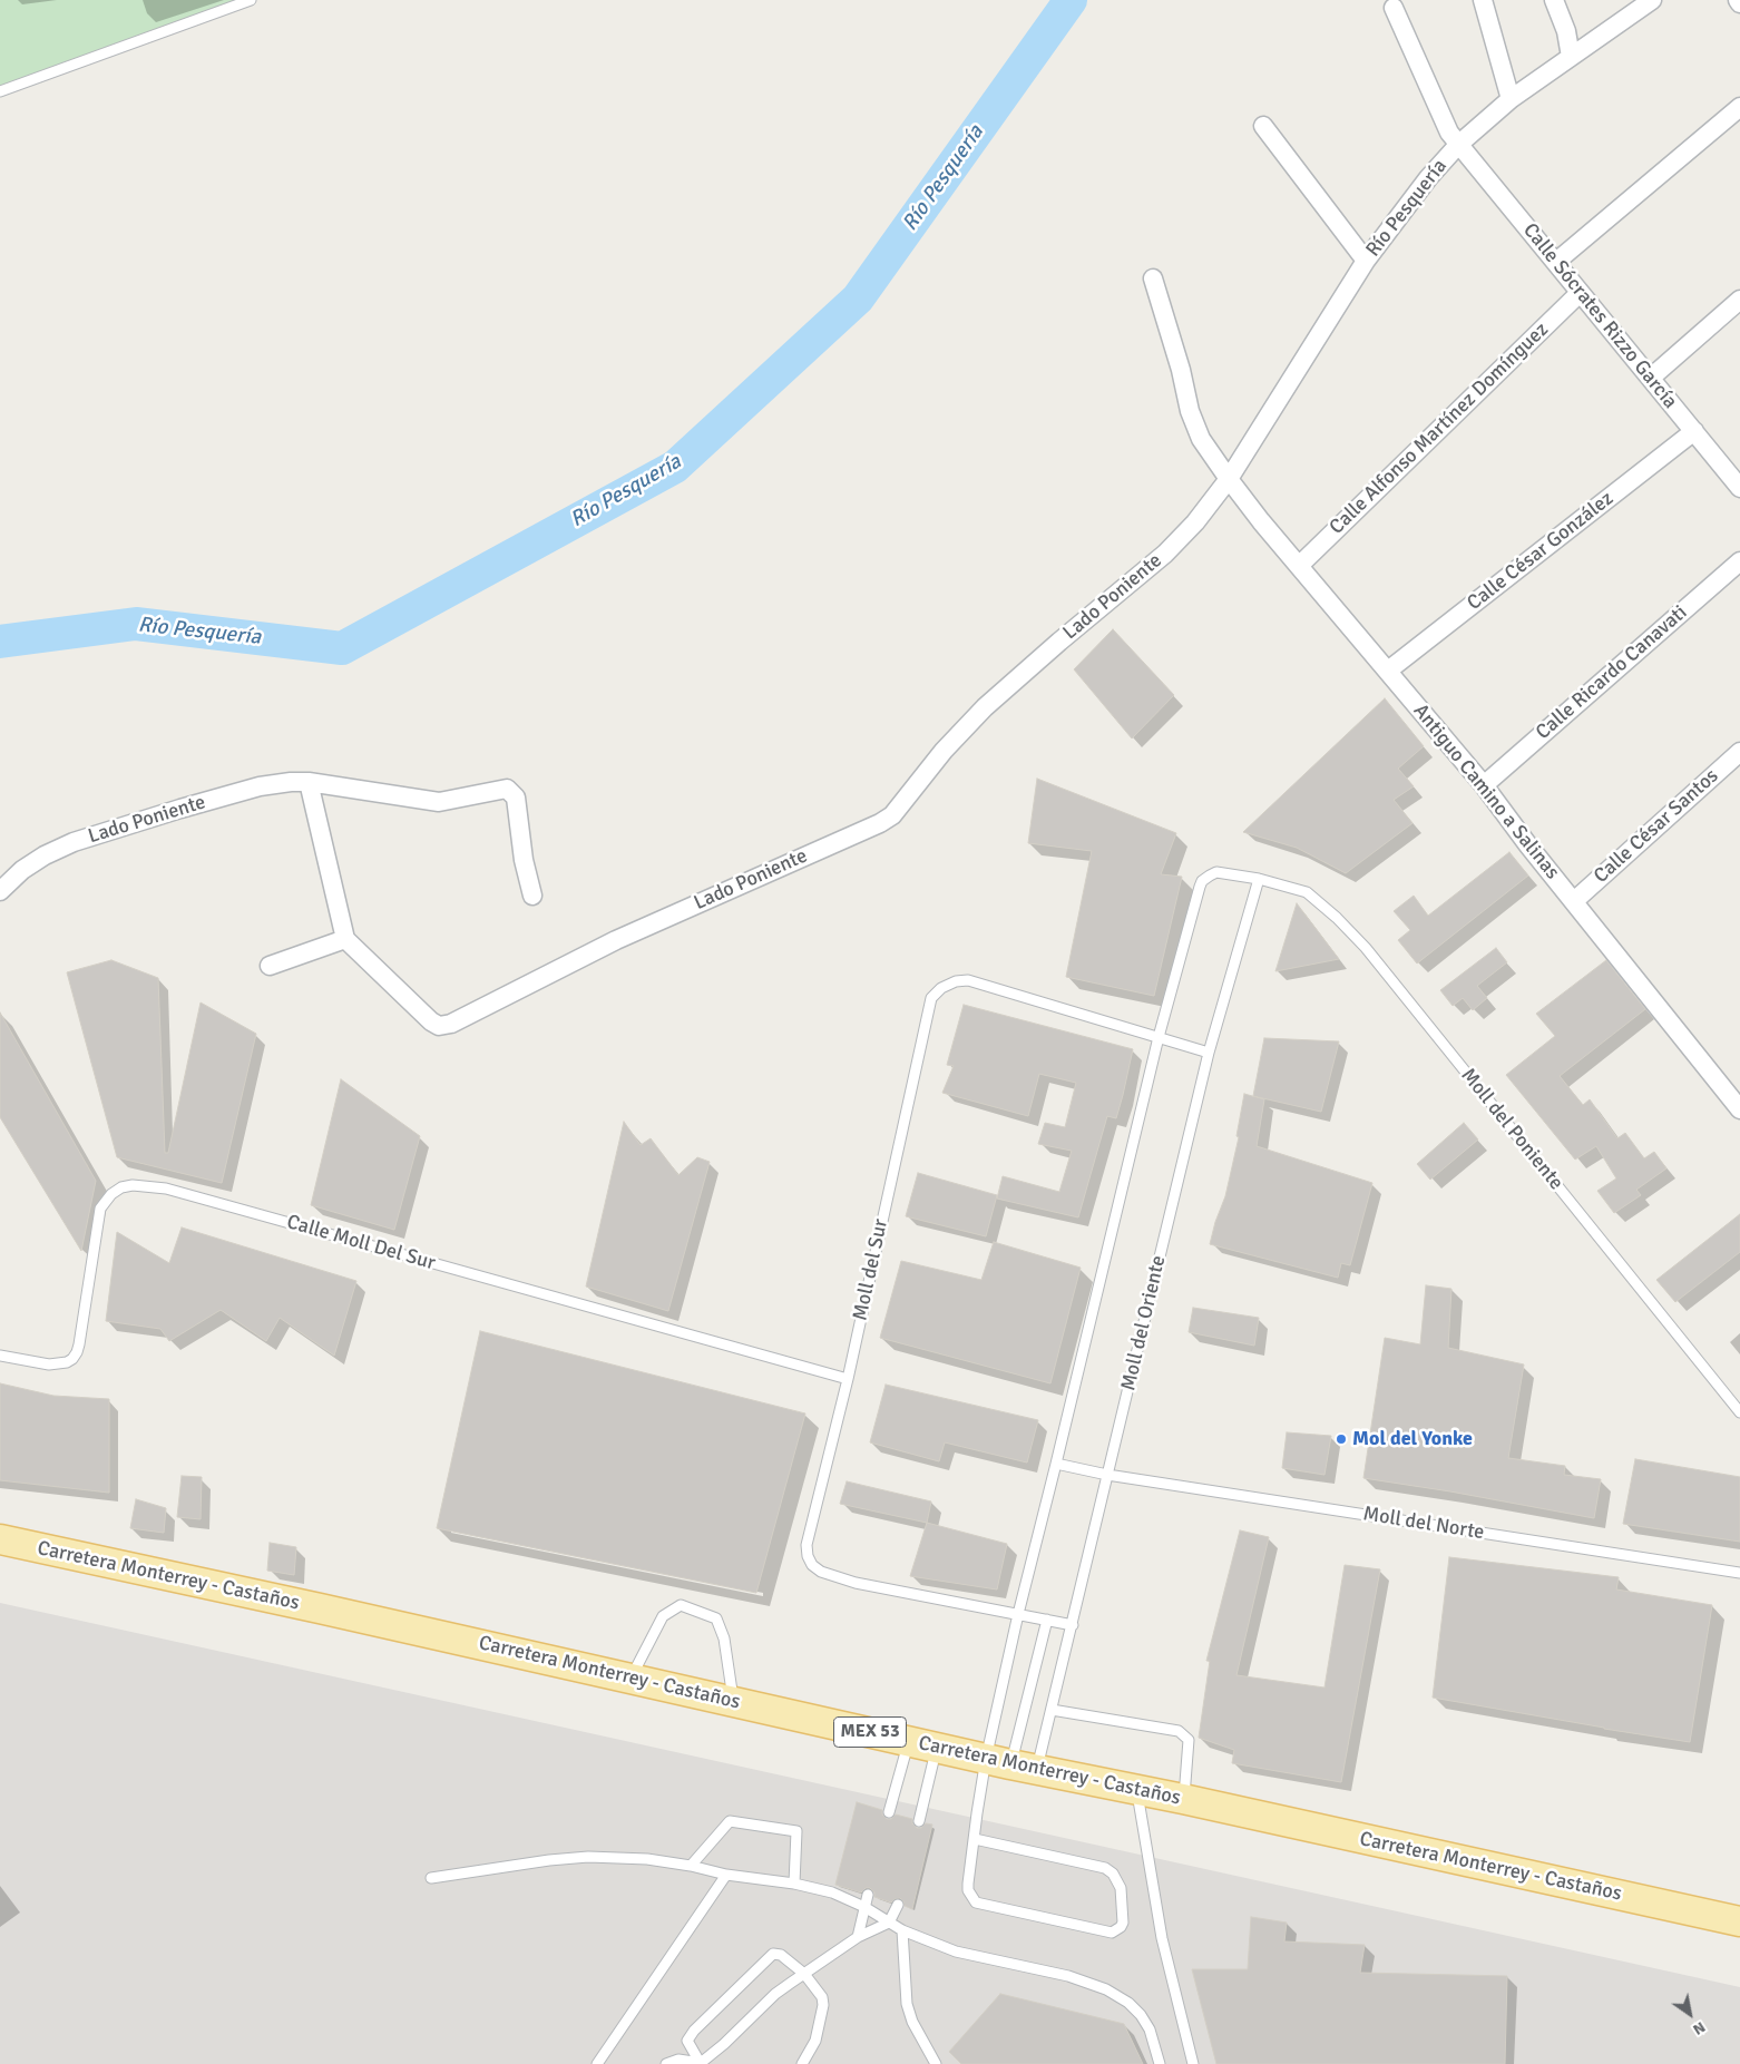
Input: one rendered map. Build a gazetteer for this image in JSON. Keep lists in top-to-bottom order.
{
  "streets": {
    "main road": ["Carretera Monterrey - Castaños", "MEX 53"],
    "street": [
      "Río Pesquería",
      "Calle Sócrates Rizzo García",
      "Calle Alfonso Martínez Domínguez",
      "Calle César González",
      "Lado Poniente",
      "Calle Ricardo Canavati",
      "Antiguo Camino a Salinas",
      "Calle César Santos"
    ],
    "lane": [
      "Moll del Poniente",
      "Calle Moll Del Sur",
      "Moll del Sur",
      "Moll del Oriente",
      "Moll del Norte"
    ]
  },
  "crossings": [
    ["Río Pesquería", "Calle Sócrates Rizzo García"],
    ["Río Pesquería", "Lado Poniente"],
    ["Río Pesquería", "Antiguo Camino a Salinas"],
    ["Calle Sócrates Rizzo García", "Calle Alfonso Martínez Domínguez"],
    ["Calle Sócrates Rizzo García", "Calle César González"],
    ["Calle Alfonso Martínez Domínguez", "Antiguo Camino a Salinas"],
    ["Calle César González", "Antiguo Camino a Salinas"],
    ["Lado Poniente", "Antiguo Camino a Salinas"],
    ["Calle Ricardo Canavati", "Antiguo Camino a Salinas"],
    ["Antiguo Camino a Salinas", "Calle César Santos"],
    ["Moll del Poniente", "Moll del Sur"],
    ["Moll del Poniente", "Moll del Oriente"],
    ["Moll del Poniente", "Moll del Norte"],
    ["Moll del Poniente", "Carretera Monterrey - Castaños"],
    ["Calle Moll Del Sur", "Moll del Sur"],
    ["Moll del Sur", "Moll del Oriente"],
    ["Moll del Oriente", "Moll del Norte"],
    ["Moll del Oriente", "Carretera Monterrey - Castaños"]
  ],
  "water": ["Río Pesquería"],
  "places": ["Mol del Yonke"],
  "north": "bottom right"
}
